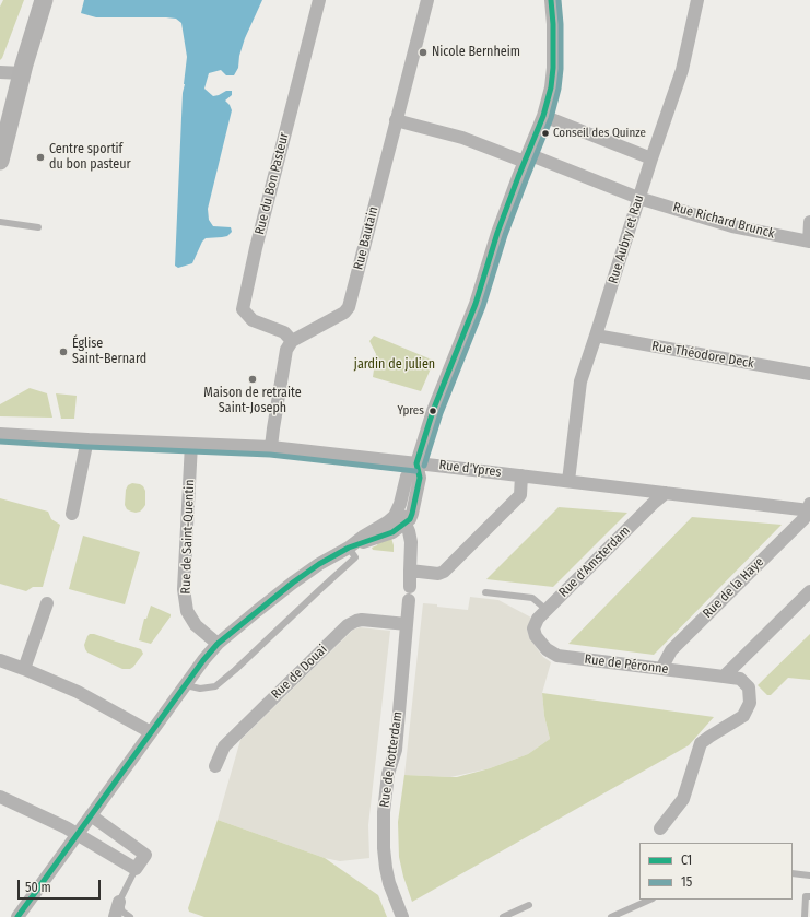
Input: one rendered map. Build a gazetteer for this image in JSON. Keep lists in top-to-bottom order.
{
  "streets": {
    "street": [
      "Rue du Bon Pasteur",
      "Rue Richard Brunck",
      "Rue Bautain",
      "Rue Aubry et Rau",
      "Rue Théodore Deck",
      "Rue d'Ypres",
      "Rue de Saint-Quentin",
      "Rue d'Amsterdam",
      "Rue de la Haye",
      "Rue de Péronne",
      "Rue de Douai",
      "Rue de Rotterdam"
    ]
  },
  "crossings": [
    ["Rue du Bon Pasteur", "Rue Bautain"],
    ["Rue Richard Brunck", "Rue Bautain"],
    ["Rue Richard Brunck", "Rue Aubry et Rau"],
    ["Rue Aubry et Rau", "Rue Théodore Deck"],
    ["Rue Aubry et Rau", "Rue d'Ypres"],
    ["Rue d'Ypres", "Rue de Saint-Quentin"],
    ["Rue d'Ypres", "Rue d'Amsterdam"],
    ["Rue d'Ypres", "Rue de la Haye"],
    ["Rue d'Amsterdam", "Rue de Péronne"],
    ["Rue de la Haye", "Rue de Péronne"],
    ["Rue de Douai", "Rue de Rotterdam"]
  ],
  "parks": ["jardin de julien"],
  "places": [
    "Nicole Bernheim",
    "Conseil des Quinze",
    "Centre sportif du bon pasteur",
    "Église Saint-Bernard",
    "Maison de retraite Saint-Joseph",
    "Ypres"
  ],
  "lines": ["transit line C1", "transit line 15"],
  "legend": ["C1", "15"],
  "scale_bar": "50 m"
}
